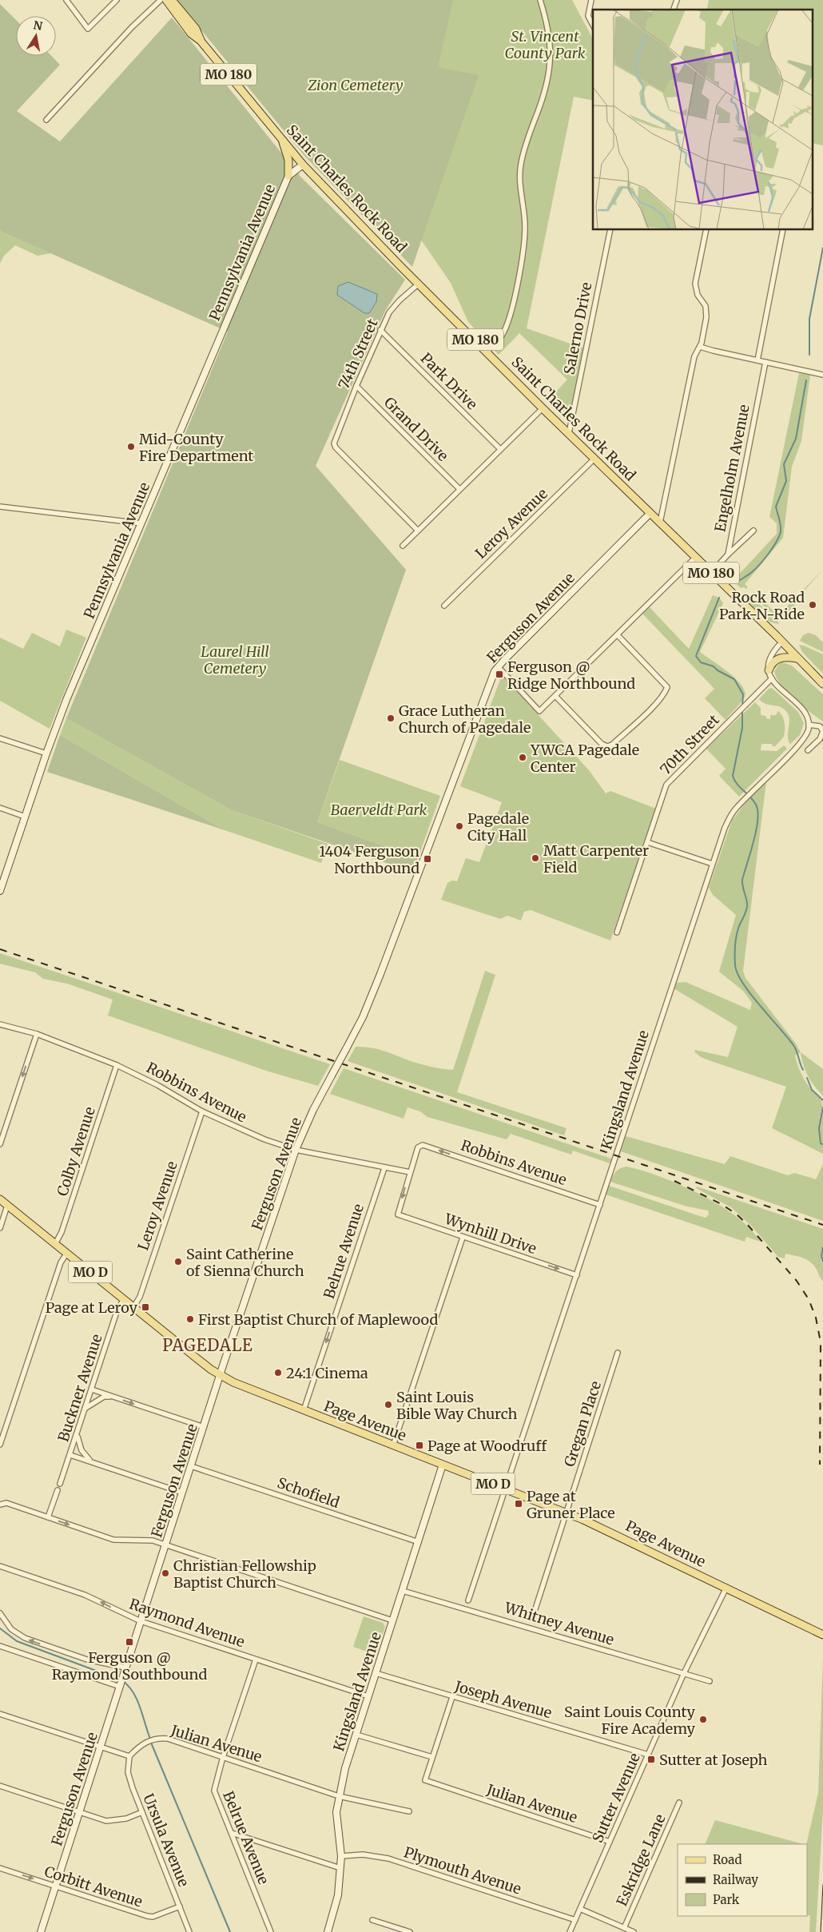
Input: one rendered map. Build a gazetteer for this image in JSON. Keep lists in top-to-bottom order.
{
  "streets": {
    "main road": [
      "MO 180",
      "Saint Charles Rock Road",
      "MO D",
      "Page Avenue"
    ],
    "street": [
      "Pennsylvania Avenue",
      "Salerno Drive",
      "74th Street",
      "Park Drive",
      "Grand Drive",
      "Engelholm Avenue",
      "Leroy Avenue",
      "Ferguson Avenue",
      "70th Street",
      "Kingsland Avenue",
      "Robbins Avenue",
      "Colby Avenue",
      "Wynhill Drive",
      "Belrue Avenue",
      "Buckner Avenue",
      "Gregan Place",
      "Schofield",
      "Raymond Avenue",
      "Whitney Avenue",
      "Joseph Avenue",
      "Julian Avenue",
      "Sutter Avenue",
      "Ursula Avenue",
      "Eskridge Lane",
      "Plymouth Avenue",
      "Corbitt Avenue"
    ]
  },
  "crossings": [
    ["Saint Charles Rock Road", "Pennsylvania Avenue"],
    ["Saint Charles Rock Road", "Salerno Drive"],
    ["Saint Charles Rock Road", "74th Street"],
    ["Saint Charles Rock Road", "Leroy Avenue"],
    ["Saint Charles Rock Road", "Ferguson Avenue"],
    ["74th Street", "Park Drive"],
    ["74th Street", "Grand Drive"],
    ["Leroy Avenue", "Robbins Avenue"],
    ["Leroy Avenue", "Page Avenue"],
    ["Ferguson Avenue", "Robbins Avenue"],
    ["Ferguson Avenue", "Page Avenue"],
    ["Ferguson Avenue", "Schofield"],
    ["Ferguson Avenue", "Raymond Avenue"],
    ["Ferguson Avenue", "Corbitt Avenue"],
    ["Kingsland Avenue", "Robbins Avenue"],
    ["Kingsland Avenue", "Wynhill Drive"],
    ["Kingsland Avenue", "Page Avenue"],
    ["Kingsland Avenue", "Schofield"],
    ["Kingsland Avenue", "Raymond Avenue"],
    ["Kingsland Avenue", "Whitney Avenue"],
    ["Kingsland Avenue", "Joseph Avenue"],
    ["Kingsland Avenue", "Julian Avenue"],
    ["Kingsland Avenue", "Plymouth Avenue"],
    ["Robbins Avenue", "Colby Avenue"],
    ["Robbins Avenue", "Wynhill Drive"],
    ["Robbins Avenue", "Belrue Avenue"],
    ["Colby Avenue", "Page Avenue"],
    ["Belrue Avenue", "Page Avenue"],
    ["Belrue Avenue", "Raymond Avenue"],
    ["Belrue Avenue", "Julian Avenue"],
    ["Buckner Avenue", "Page Avenue"],
    ["Page Avenue", "Gregan Place"],
    ["Page Avenue", "Sutter Avenue"],
    ["Whitney Avenue", "Sutter Avenue"],
    ["Joseph Avenue", "Sutter Avenue"],
    ["Julian Avenue", "Sutter Avenue"],
    ["Julian Avenue", "Ursula Avenue"],
    ["Sutter Avenue", "Plymouth Avenue"],
    ["Ursula Avenue", "Corbitt Avenue"]
  ],
  "one_way": ["Wynhill Drive", "Belrue Avenue", "Raymond Avenue"],
  "districts": ["PAGEDALE"],
  "parks": [
    "St. Vincent County Park",
    "Zion Cemetery",
    "Laurel Hill Cemetery",
    "Baerveldt Park"
  ],
  "places": {
    "other": [
      "Mid-County Fire Department",
      "Rock Road Park-N-Ride",
      "Grace Lutheran Church of Pagedale",
      "YWCA Pagedale Center",
      "Pagedale City Hall",
      "Matt Carpenter Field",
      "Saint Catherine of Sienna Church",
      "First Baptist Church of Maplewood",
      "24:1 Cinema",
      "Saint Louis Bible Way Church",
      "Christian Fellowship Baptist Church",
      "Saint Louis County Fire Academy"
    ],
    "transit": [
      "Ferguson @ Ridge Northbound",
      "1404 Ferguson Northbound",
      "Page at Leroy",
      "Page at Woodruff",
      "Page at Gruner Place",
      "Ferguson @ Raymond Southbound",
      "Sutter at Joseph"
    ]
  },
  "legend": ["Road", "Railway", "Park"],
  "north": "top"
}
